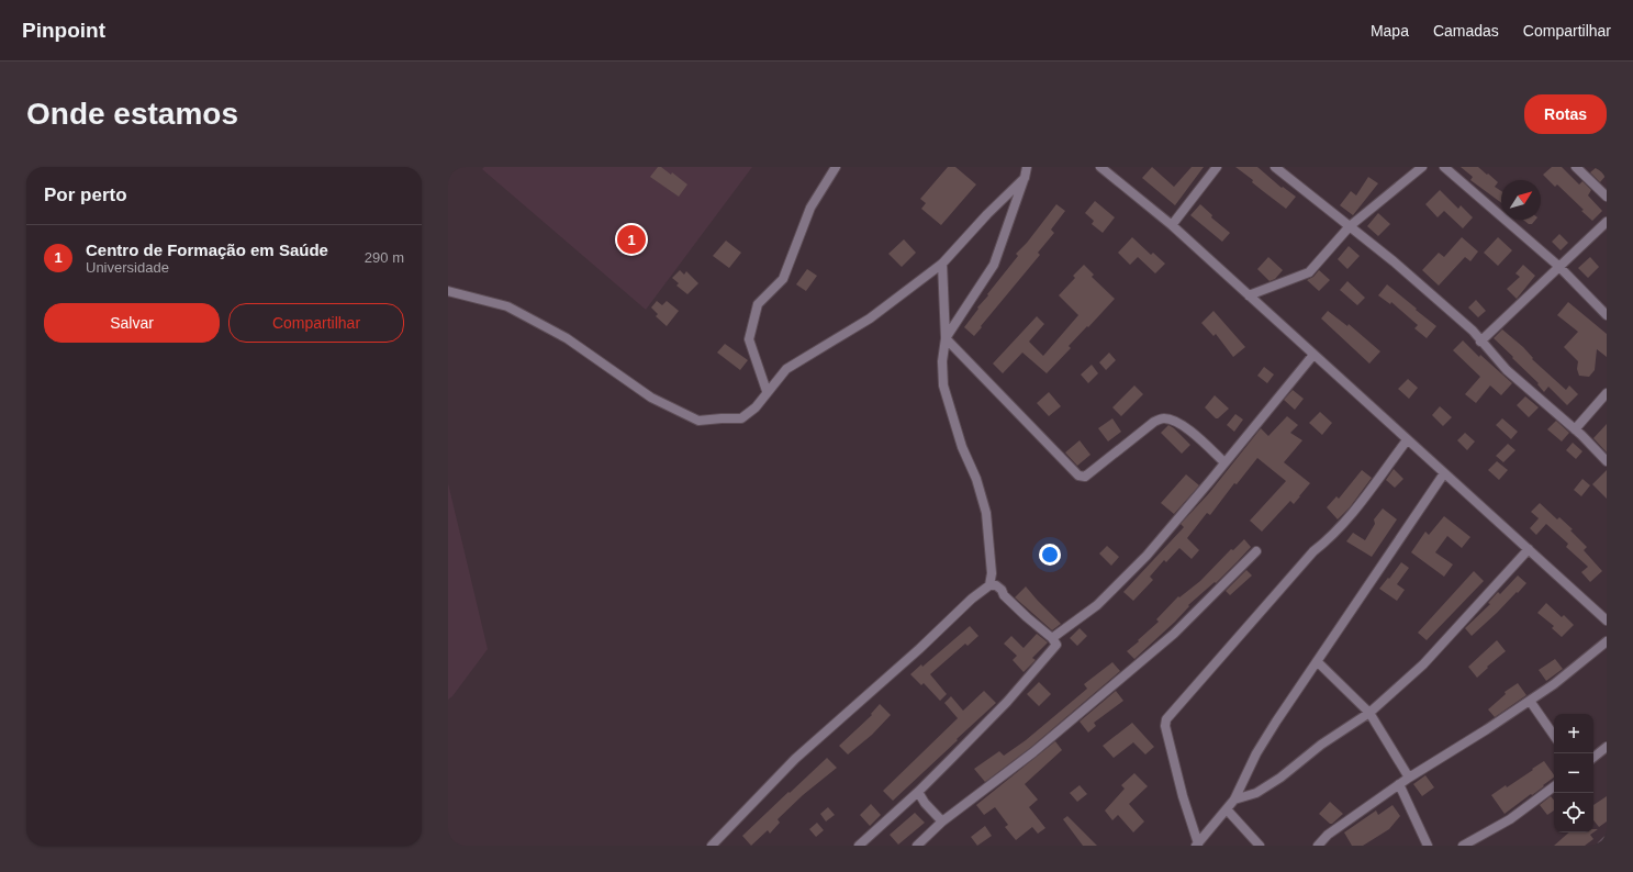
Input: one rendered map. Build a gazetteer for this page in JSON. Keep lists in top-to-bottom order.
{
  "north": "top right",
  "page": {
    "header": "Pinpoint",
    "nav": ["Mapa", "Camadas", "Compartilhar"],
    "buttons": [
      "Rotas",
      ["Salvar", "Compartilhar"]
    ],
    "title": "Onde estamos",
    "heading": "Por perto",
    "pins": "1",
    "list": [
      {
        "mark": "1",
        "name": "Centro de Formação em Saúde",
        "note": "Universidade",
        "value": "290 m"
      }
    ],
    "map_buttons": ["+", "−"]
  }
}
